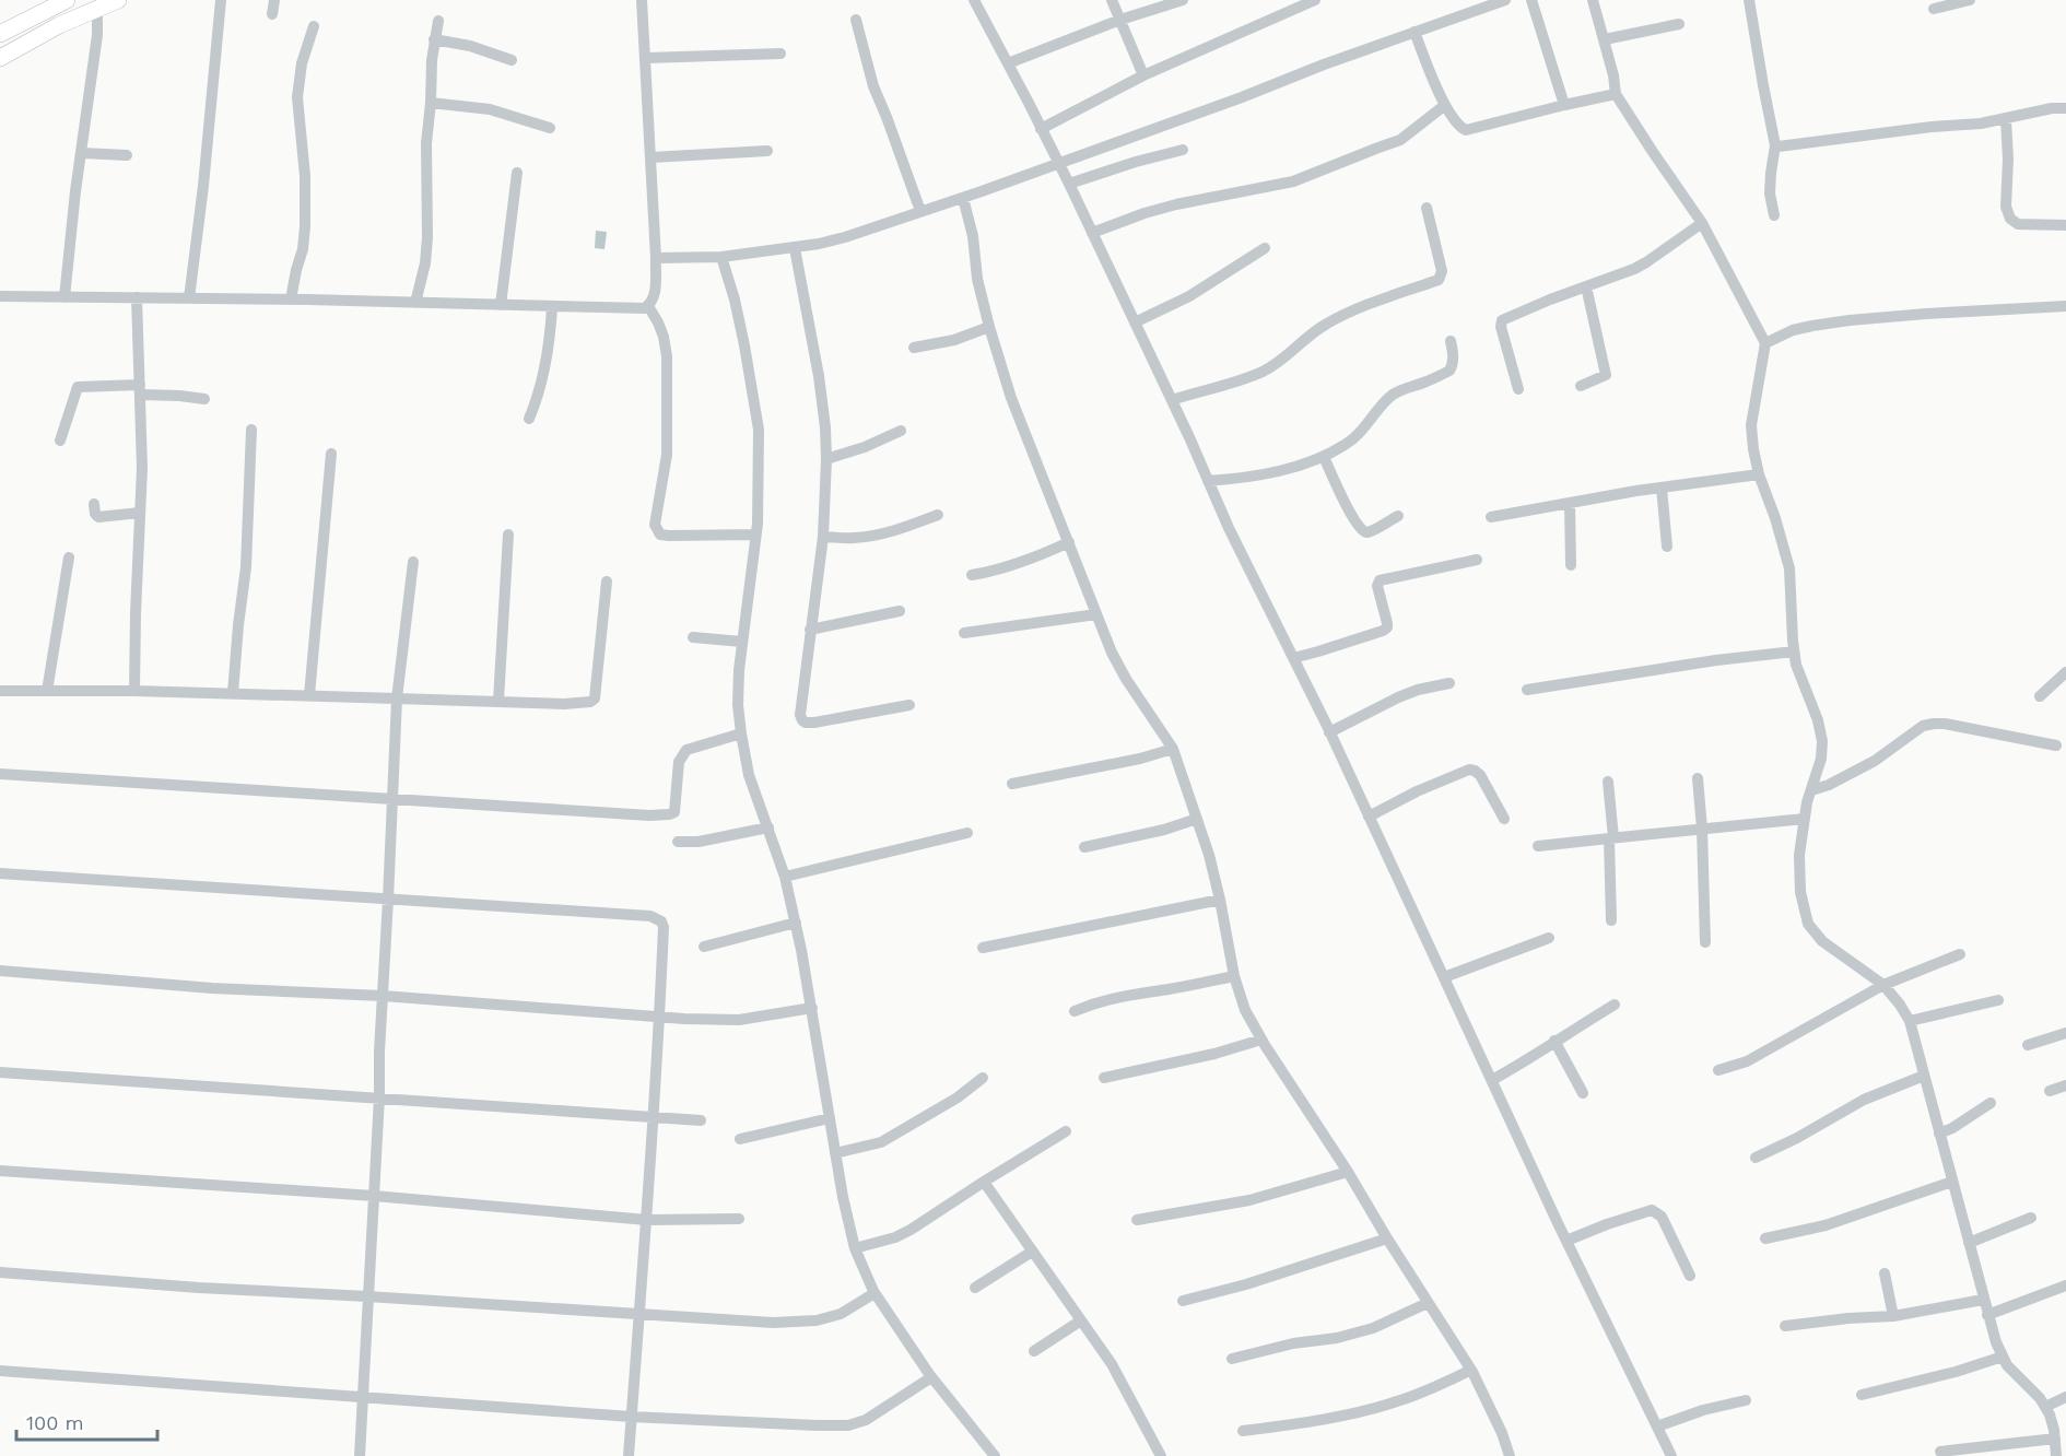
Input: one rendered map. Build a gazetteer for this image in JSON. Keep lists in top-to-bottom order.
{
  "scale_bar": "100 m"
}
